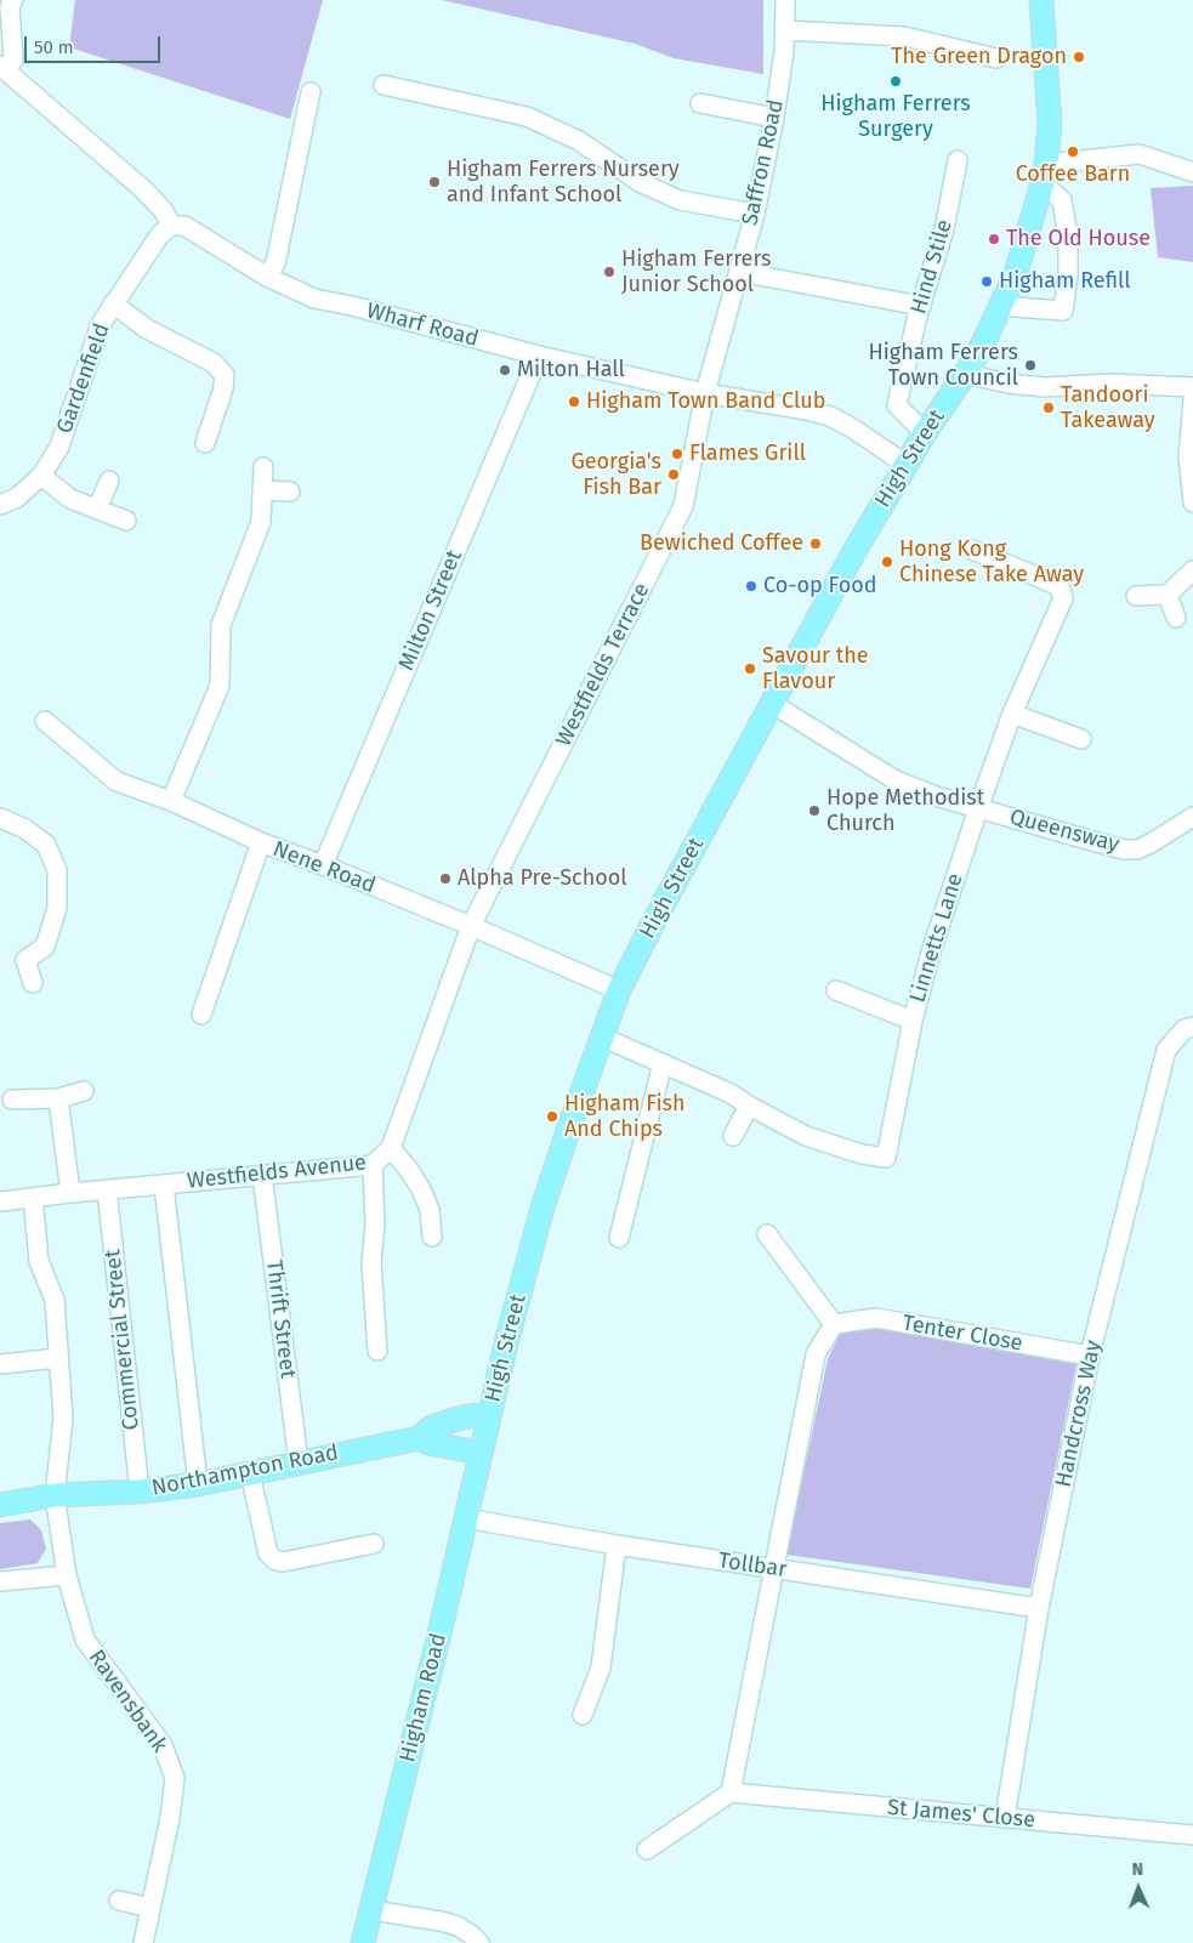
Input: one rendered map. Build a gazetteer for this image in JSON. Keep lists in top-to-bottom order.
{
  "streets": {
    "main road": ["High Street", "Northampton Road", "Higham Road"],
    "street": [
      "Saffron Road",
      "Hind Stile",
      "Wharf Road",
      "Gardenfield",
      "Milton Street",
      "Westfields Terrace",
      "Queensway",
      "Nene Road",
      "Linnetts Lane",
      "Westfields Avenue",
      "Thrift Street",
      "Tenter Close",
      "Commercial Street",
      "Handcross Way",
      "Tollbar",
      "Ravensbank",
      "St James' Close"
    ]
  },
  "crossings": [
    ["Saffron Road", "Wharf Road"],
    ["Saffron Road", "Westfields Terrace"],
    ["Hind Stile", "High Street"],
    ["Wharf Road", "Gardenfield"],
    ["Wharf Road", "High Street"],
    ["Wharf Road", "Milton Street"],
    ["Wharf Road", "Westfields Terrace"],
    ["High Street", "Queensway"],
    ["High Street", "Nene Road"],
    ["High Street", "Linnetts Lane"],
    ["High Street", "Higham Road"],
    ["Milton Street", "Nene Road"],
    ["Westfields Terrace", "Nene Road"],
    ["Westfields Terrace", "Westfields Avenue"],
    ["Queensway", "Linnetts Lane"],
    ["Nene Road", "Westfields Avenue"],
    ["Westfields Avenue", "Thrift Street"],
    ["Westfields Avenue", "Commercial Street"],
    ["Westfields Avenue", "Ravensbank"],
    ["Thrift Street", "Northampton Road"],
    ["Tenter Close", "Handcross Way"],
    ["Commercial Street", "Northampton Road"],
    ["Handcross Way", "Tollbar"],
    ["Handcross Way", "St James' Close"],
    ["Northampton Road", "Ravensbank"],
    ["Tollbar", "Higham Road"]
  ],
  "places": [
    "The Green Dragon",
    "Higham Ferrers Surgery",
    "Coffee Barn",
    "Higham Ferrers Nursery and Infant School",
    "The Old House",
    "Higham Ferrers Junior School",
    "Higham Refill",
    "Higham Ferrers Town Council",
    "Milton Hall",
    "Higham Town Band Club",
    "Tandoori Takeaway",
    "Flames Grill",
    "Georgia's Fish Bar",
    "Bewiched Coffee",
    "Hong Kong Chinese Take Away",
    "Co-op Food",
    "Savour the Flavour",
    "Hope Methodist Church",
    "Alpha Pre-School",
    "Higham Fish And Chips"
  ],
  "scale_bar": "50 m",
  "north": "top"
}
